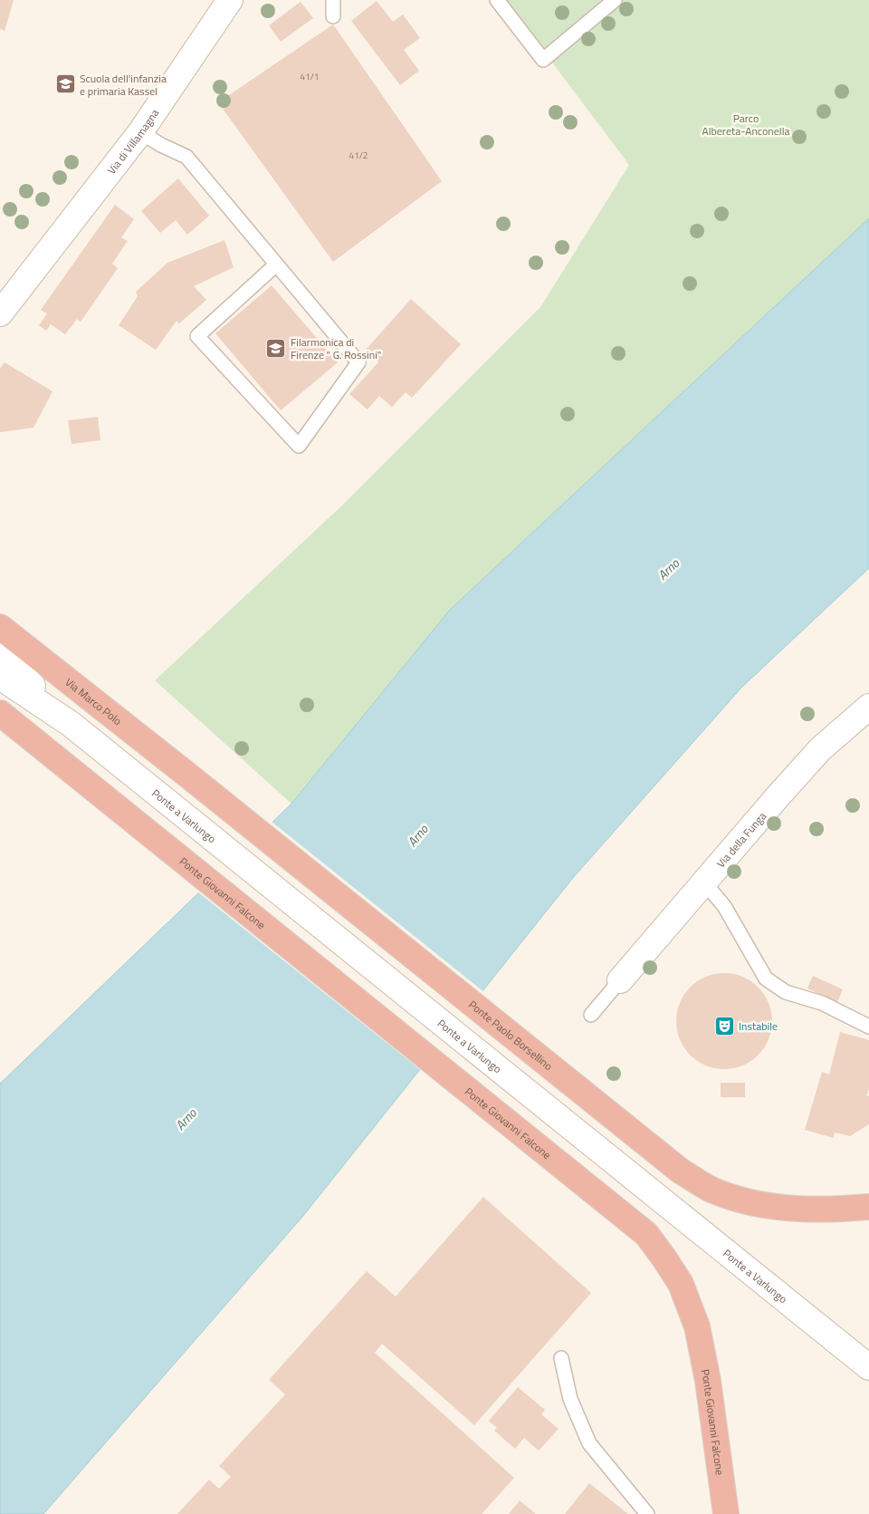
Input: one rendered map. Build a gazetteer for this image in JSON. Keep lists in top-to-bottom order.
{
  "streets": {
    "highway": ["Via Marco Polo", "Ponte Giovanni Falcone", "Ponte Paolo Borsellino"],
    "street": ["Via di Villamagna", "Ponte a Varlungo", "Via della Funga"]
  },
  "crossings": [
    ["Via Marco Polo", "Ponte Paolo Borsellino"]
  ],
  "water": ["Arno"],
  "parks": ["Parco Albereta-Anconella"],
  "places": {
    "school or university": ["Scuola dell'infanzia e primaria Kassel", "Filarmonica di Firenze \" G. Rossini\""],
    "theatre": ["Instabile"]
  },
  "house_numbers": ["41/1", "41/2"]
}
